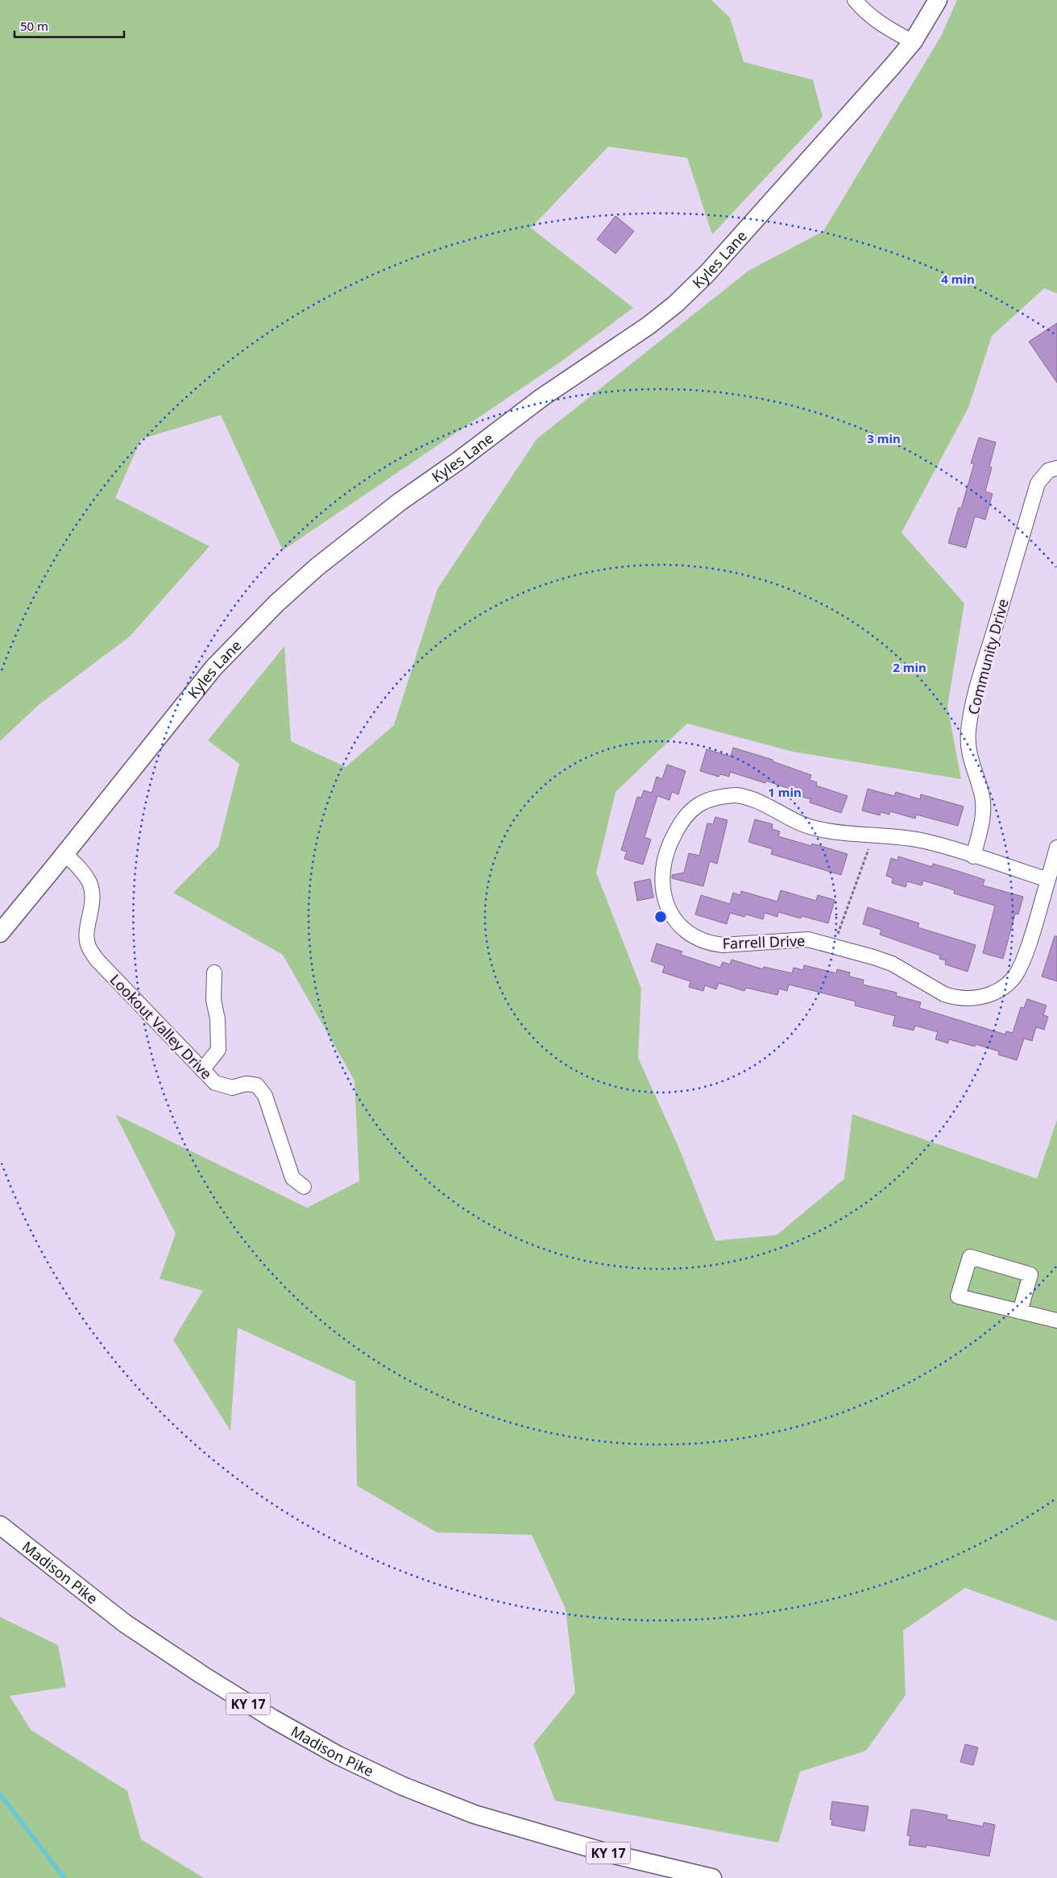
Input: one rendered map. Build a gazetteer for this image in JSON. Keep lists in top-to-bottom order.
{
  "streets": {
    "main road": ["Kyles Lane", "Madison Pike", "KY 17"],
    "street": ["Community Drive", "Farrell Drive", "Lookout Valley Drive"]
  },
  "crossings": [
    ["Kyles Lane", "Lookout Valley Drive"],
    ["Community Drive", "Farrell Drive"]
  ],
  "scale_bar": "50 m",
  "rings": [
    "4 min",
    "3 min",
    "2 min",
    "1 min"
  ]
}
